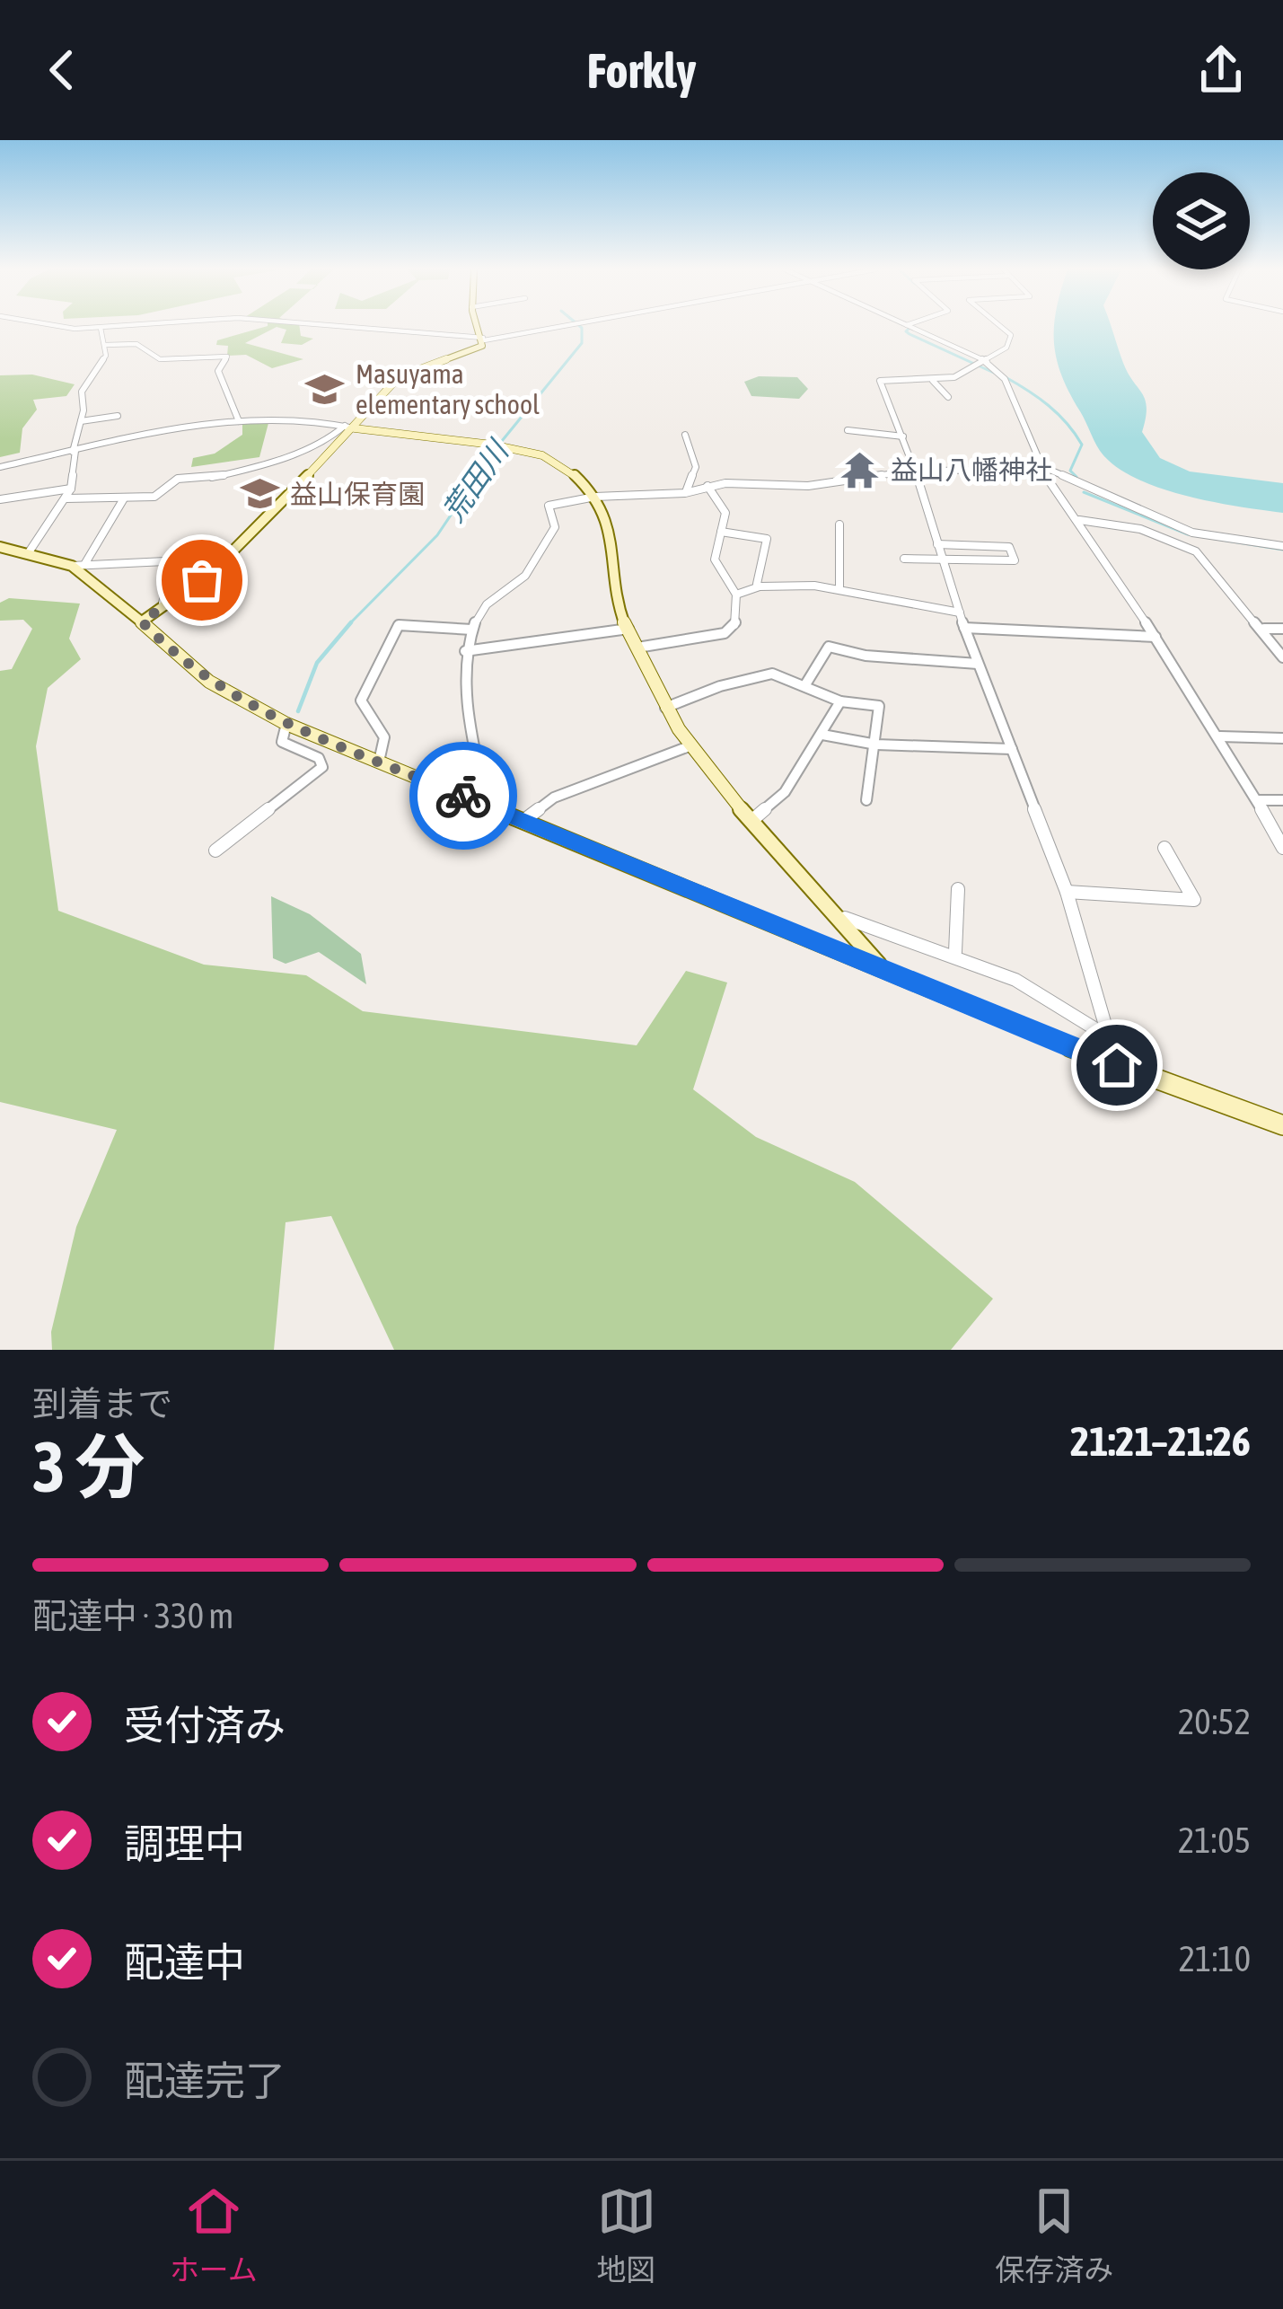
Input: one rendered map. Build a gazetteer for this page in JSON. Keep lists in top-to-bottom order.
{
  "water": ["荒田川"],
  "places": {
    "school or university": ["Masuyama elementary school", "益山保育園"],
    "temple": ["益山八幡神社"]
  },
  "page": {
    "header": "Forkly",
    "heading": ["3 分", "到着まで", "21:21–21:26"],
    "bar": "配達中 · 330 m",
    "list": [
      ["受付済み", "20:52"],
      ["調理中", "21:05"],
      ["配達中", "21:10"],
      "配達完了"
    ],
    "tabs": ["ホーム", "地図", "保存済み"]
  }
}
